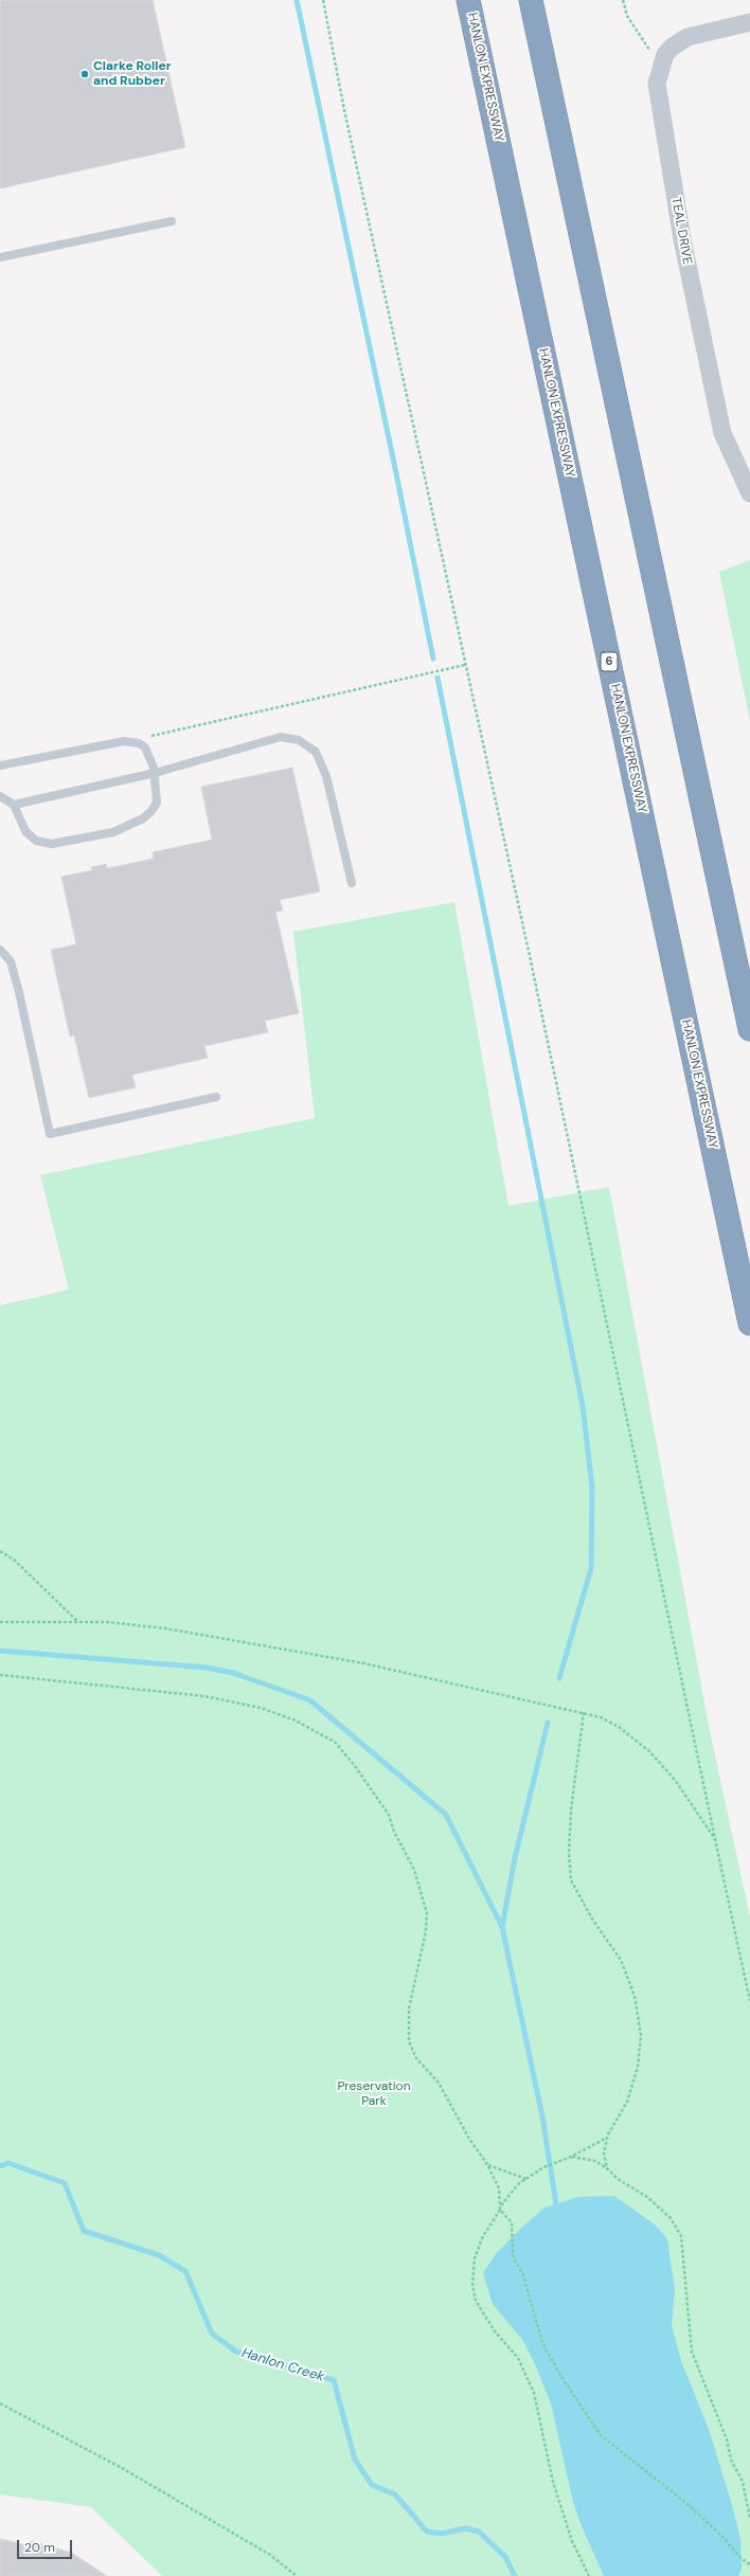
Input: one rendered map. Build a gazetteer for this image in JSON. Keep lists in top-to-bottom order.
{
  "streets": {
    "highway": ["HANLON EXPRESSWAY", "6"],
    "street": ["TEAL DRIVE"]
  },
  "water": ["Hanlon Creek"],
  "parks": ["Preservation Park"],
  "places": ["Clarke Roller and Rubber"],
  "scale_bar": "20 m"
}
